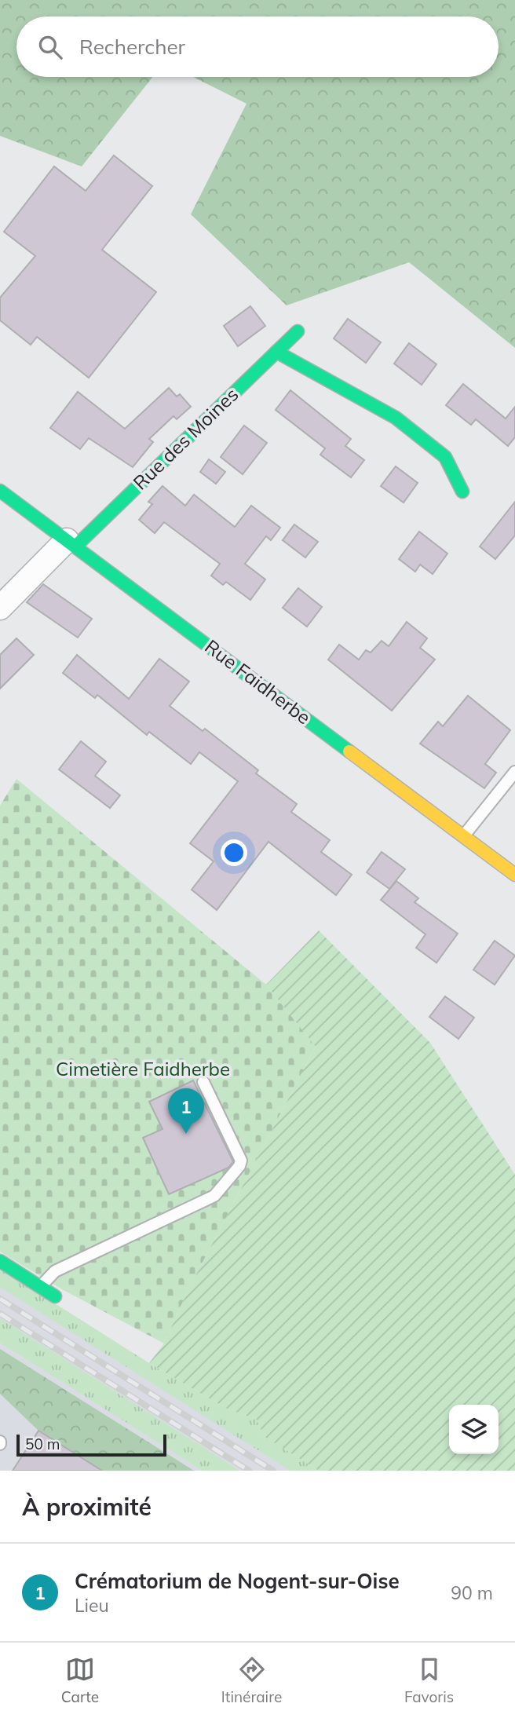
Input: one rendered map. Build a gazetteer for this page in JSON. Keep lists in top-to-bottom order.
{
  "streets": {
    "main road": ["Rue des Moines", "Rue Faidherbe"]
  },
  "crossings": [
    ["Rue des Moines", "Rue Faidherbe"]
  ],
  "parks": ["Cimetière Faidherbe"],
  "scale_bar": "50 m",
  "page": {
    "search": "Rechercher",
    "pins": "1",
    "scale": "50 m",
    "heading": "À proximité",
    "list": [
      {
        "mark": "1",
        "name": "Crématorium de Nogent-sur-Oise",
        "note": "Lieu",
        "value": "90 m"
      }
    ],
    "nav": ["Carte", "Itinéraire", "Favoris"]
  }
}
